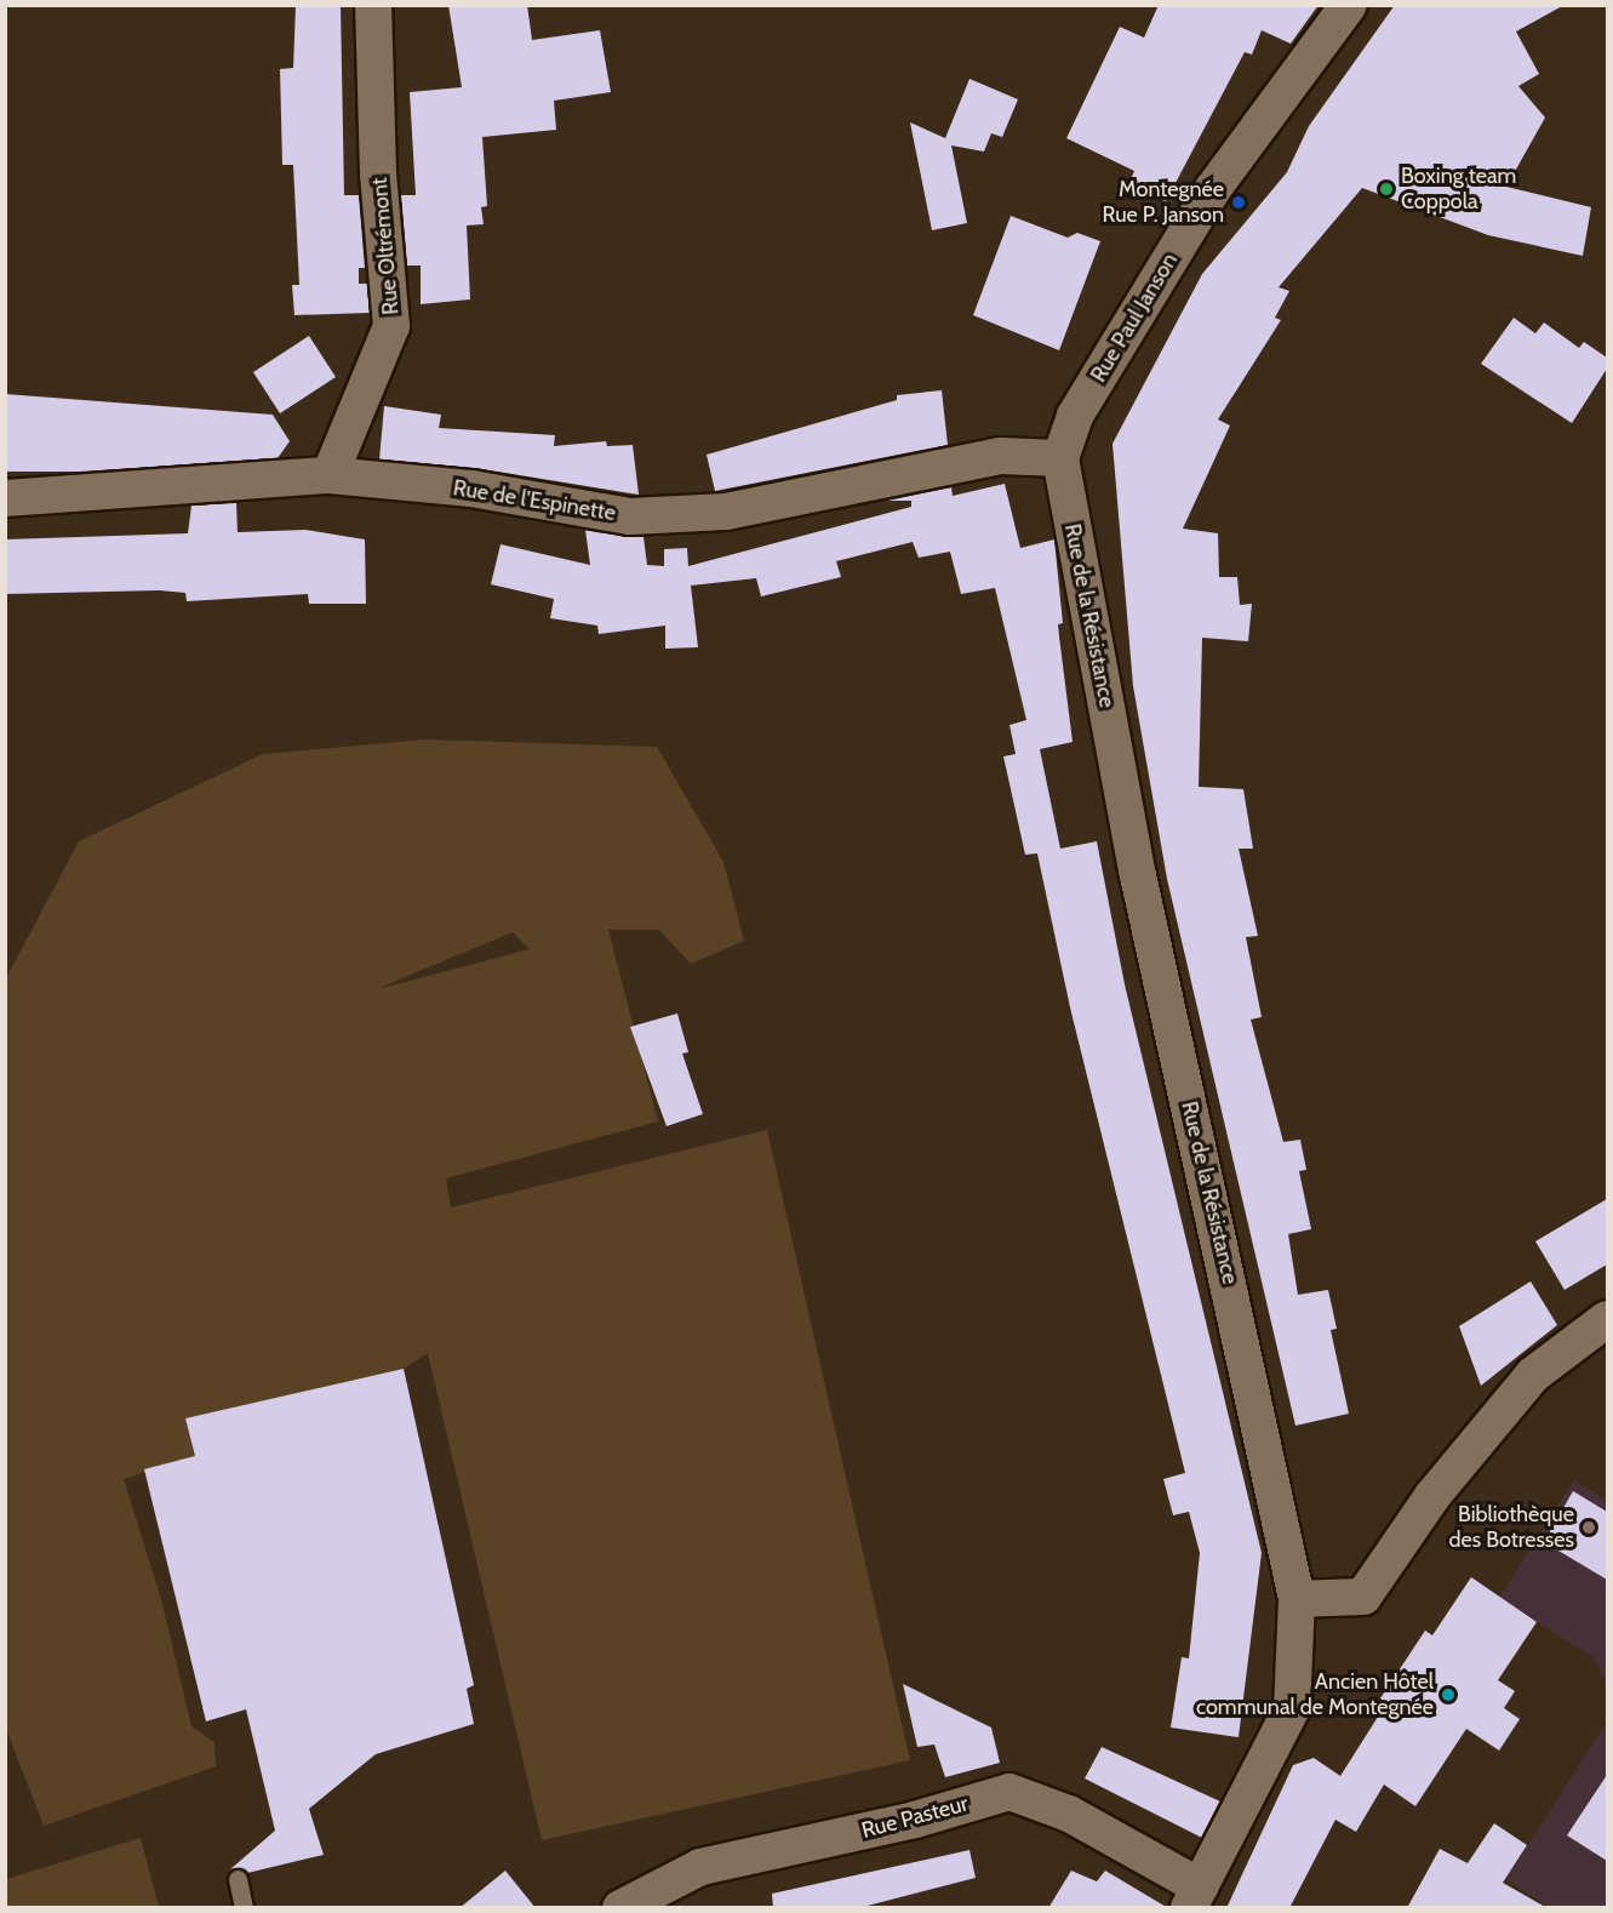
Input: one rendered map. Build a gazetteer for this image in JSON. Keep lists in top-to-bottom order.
{
  "streets": {
    "street": [
      "Rue Oltrémont",
      "Rue Paul Janson",
      "Rue de l'Espinette",
      "Rue de la Résistance",
      "Rue Pasteur"
    ]
  },
  "crossings": [
    ["Rue Oltrémont", "Rue de l'Espinette"],
    ["Rue Paul Janson", "Rue de l'Espinette"],
    ["Rue Paul Janson", "Rue de la Résistance"],
    ["Rue de l'Espinette", "Rue de la Résistance"],
    ["Rue de la Résistance", "Rue Pasteur"]
  ],
  "places": [
    "Boxing team Coppola",
    "Montegnée Rue P. Janson",
    "Bibliothèque des Botresses",
    "Ancien Hôtel communal de Montegnée"
  ]
}
